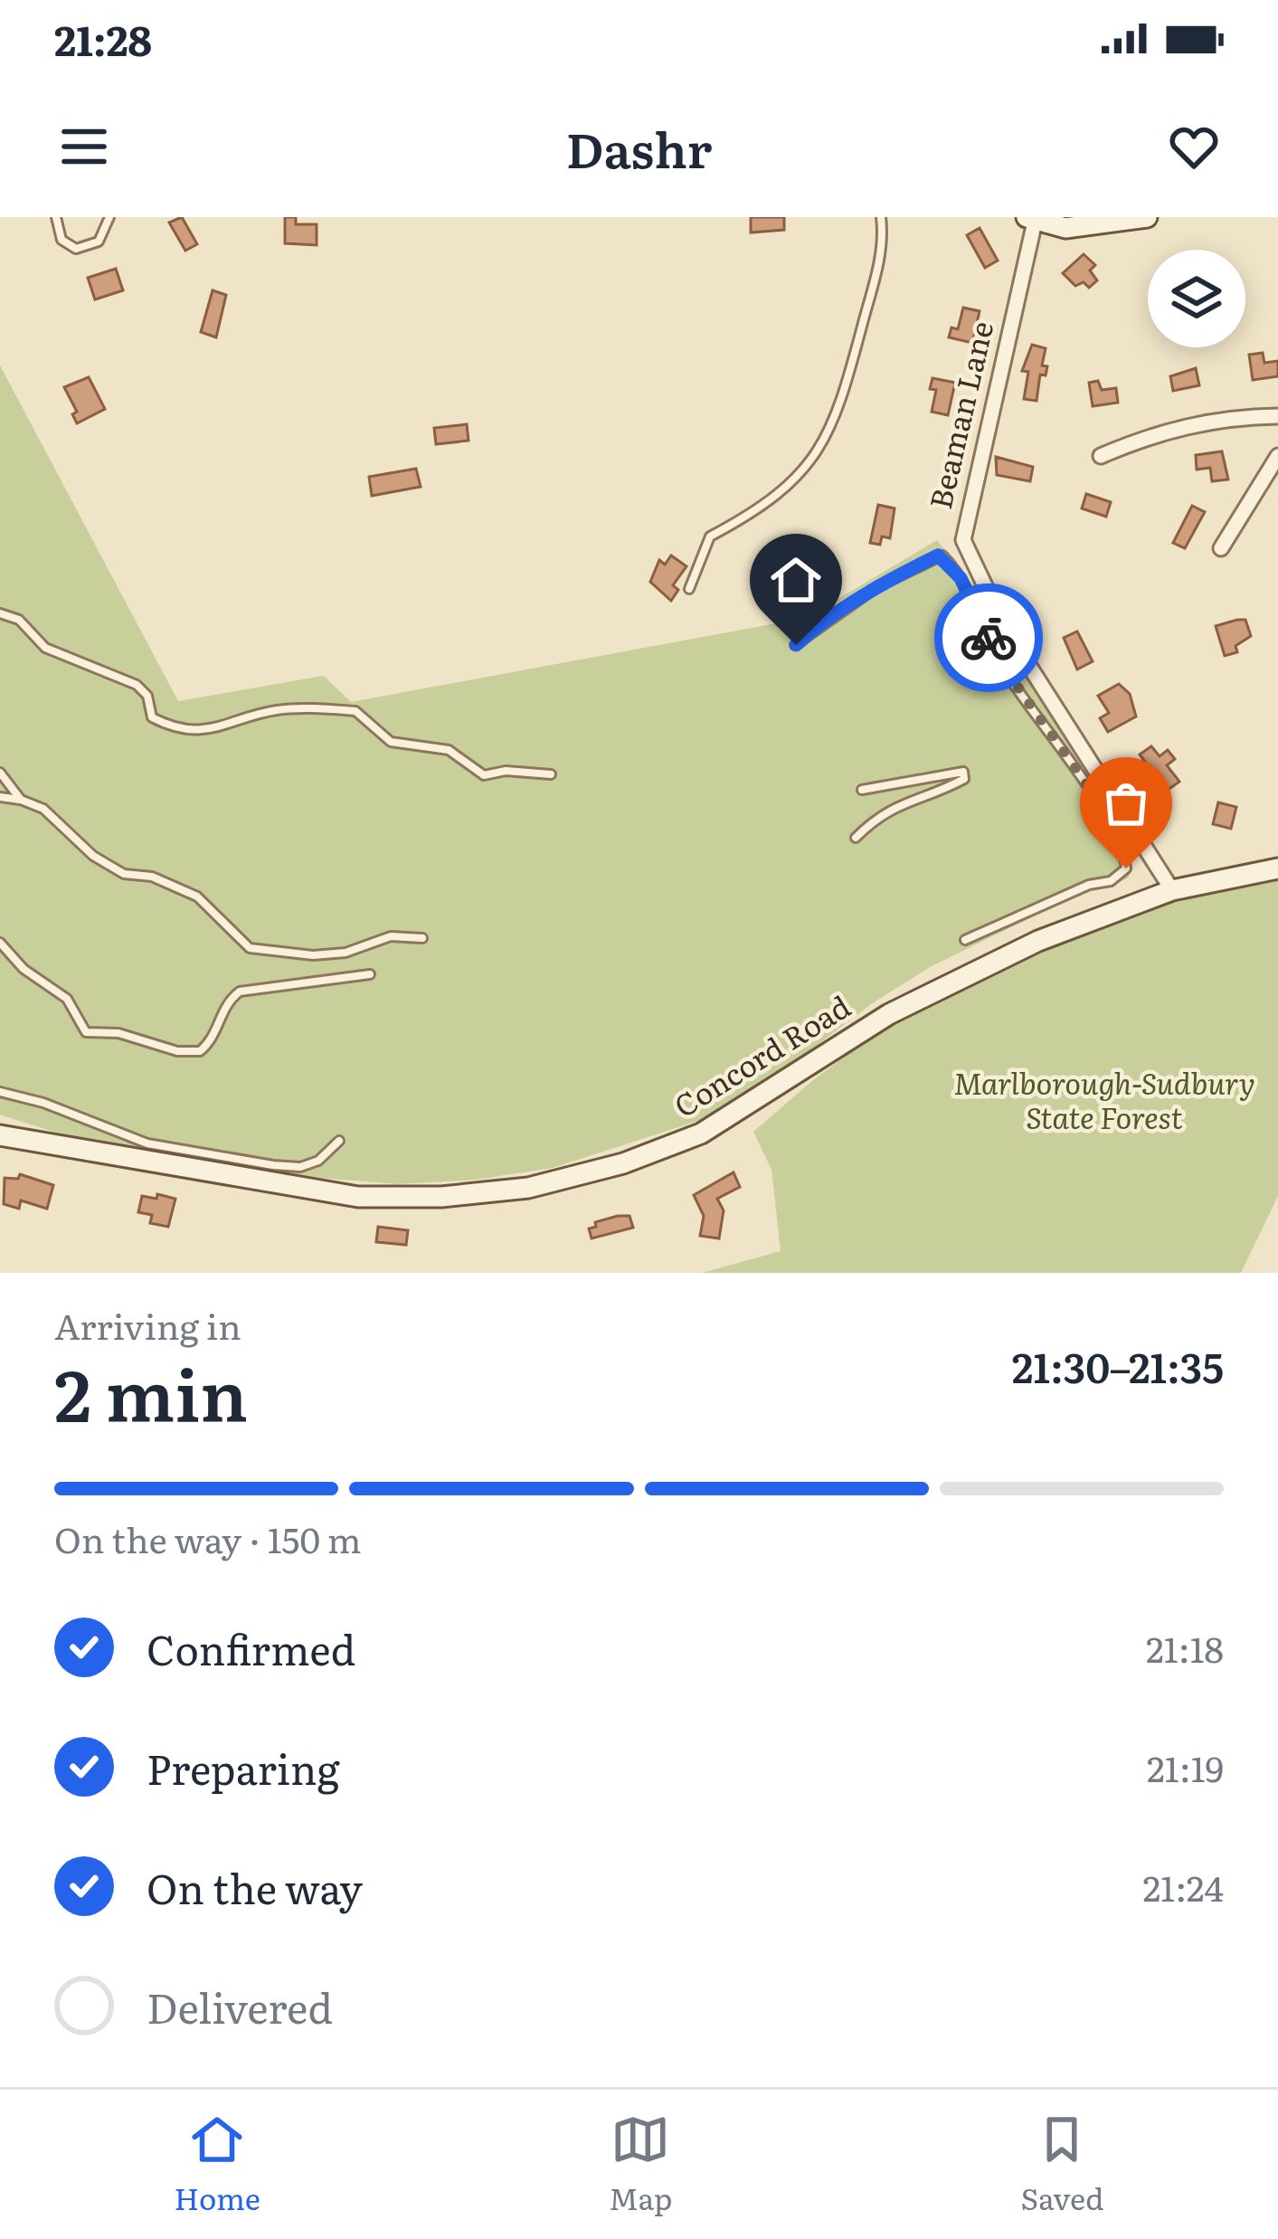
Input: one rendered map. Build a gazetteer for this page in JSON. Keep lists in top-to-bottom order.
{
  "streets": {
    "street": ["Beaman Lane", "Concord Road"]
  },
  "crossings": [
    ["Beaman Lane", "Concord Road"]
  ],
  "parks": ["Marlborough-Sudbury State Forest"],
  "page": {
    "status": "21:28",
    "header": "Dashr",
    "heading": ["2 min", "Arriving in", "21:30–21:35"],
    "bar": "On the way · 150 m",
    "list": [
      ["Confirmed", "21:18"],
      ["Preparing", "21:19"],
      ["On the way", "21:24"],
      "Delivered"
    ],
    "tabs": ["Home", "Map", "Saved"]
  }
}
